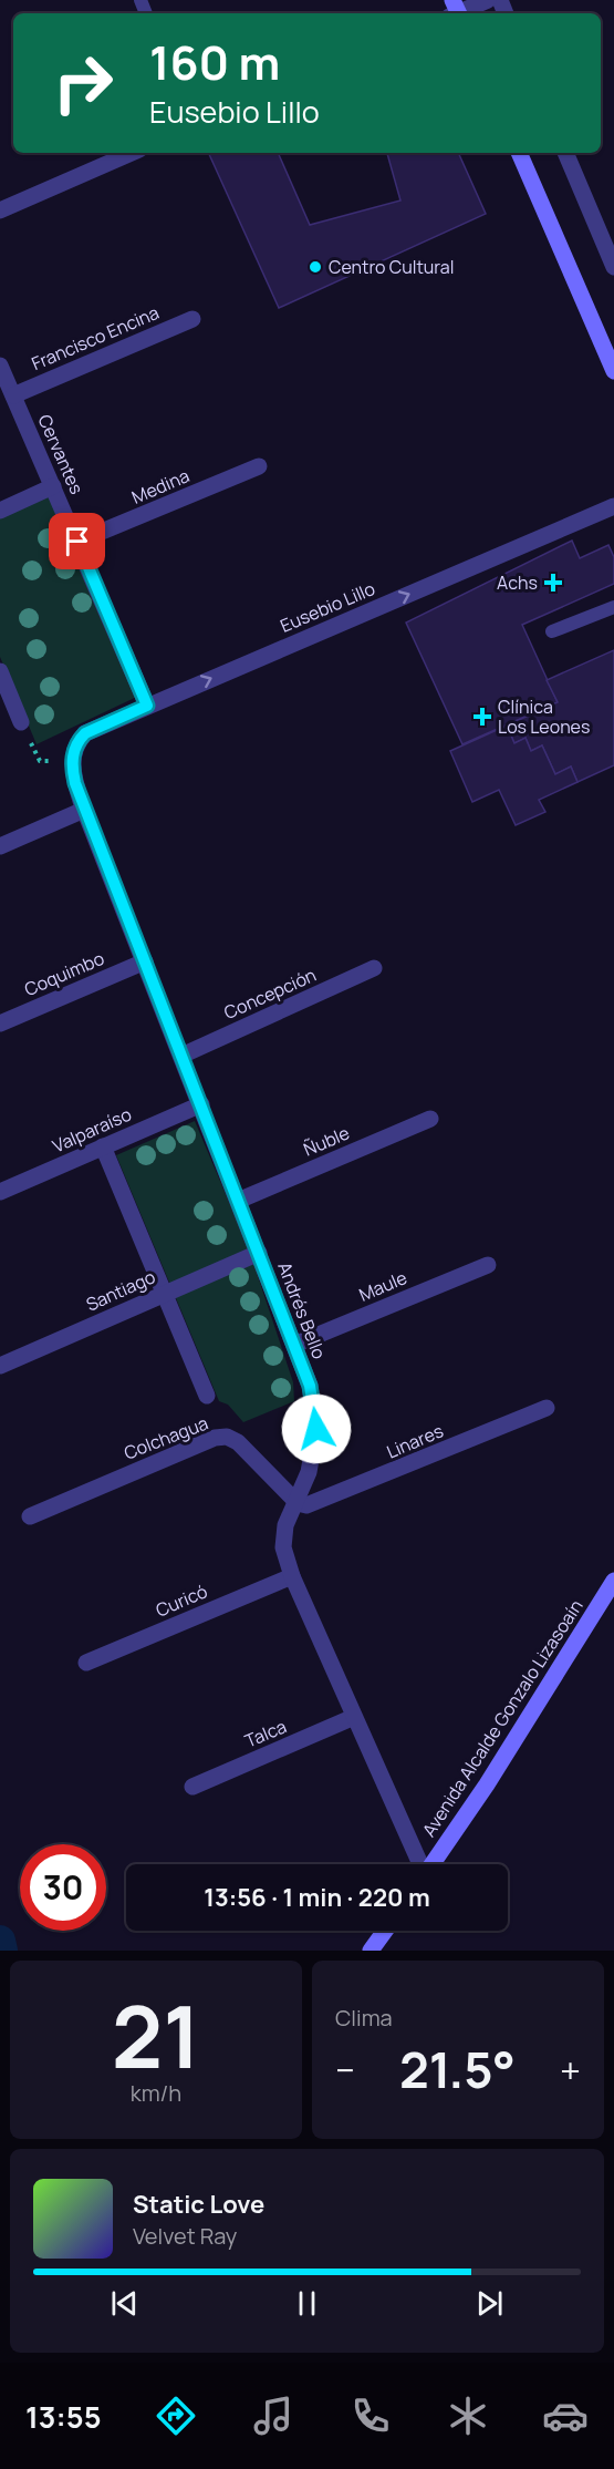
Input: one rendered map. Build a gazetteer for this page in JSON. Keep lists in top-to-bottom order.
{
  "streets": {
    "main road": ["Avenida Alcalde Gonzalo Lizasoaín"],
    "street": [
      "Francisco Encina",
      "Cervantes",
      "Medina",
      "Eusebio Lillo",
      "Coquimbo",
      "Concepción",
      "Valparaíso",
      "Ñuble",
      "Maule",
      "Santiago",
      "Andrés Bello",
      "Colchagua",
      "Linares",
      "Curicó",
      "Talca"
    ]
  },
  "crossings": [
    ["Francisco Encina", "Cervantes"],
    ["Cervantes", "Medina"],
    ["Cervantes", "Eusebio Lillo"],
    ["Eusebio Lillo", "Andrés Bello"],
    ["Coquimbo", "Andrés Bello"],
    ["Concepción", "Andrés Bello"],
    ["Valparaíso", "Andrés Bello"],
    ["Ñuble", "Andrés Bello"],
    ["Maule", "Andrés Bello"],
    ["Santiago", "Andrés Bello"],
    ["Andrés Bello", "Colchagua"],
    ["Andrés Bello", "Linares"],
    ["Andrés Bello", "Curicó"],
    ["Andrés Bello", "Talca"],
    ["Colchagua", "Linares"]
  ],
  "one_way": ["Eusebio Lillo"],
  "places": {
    "other": ["Centro Cultural"],
    "health": ["Achs", "Clínica Los Leones"]
  },
  "page": {
    "turn": ["160 m", "Eusebio Lillo"],
    "limit": "30",
    "trip": "13:56 · 1 min · 220 m",
    "tile": [
      ["21", "km/h"],
      "Clima"
    ],
    "heat": ["−", "21.5°", "+"],
    "song": ["Static Love", "Velvet Ray"],
    "tabs": "13:55"
  }
}
